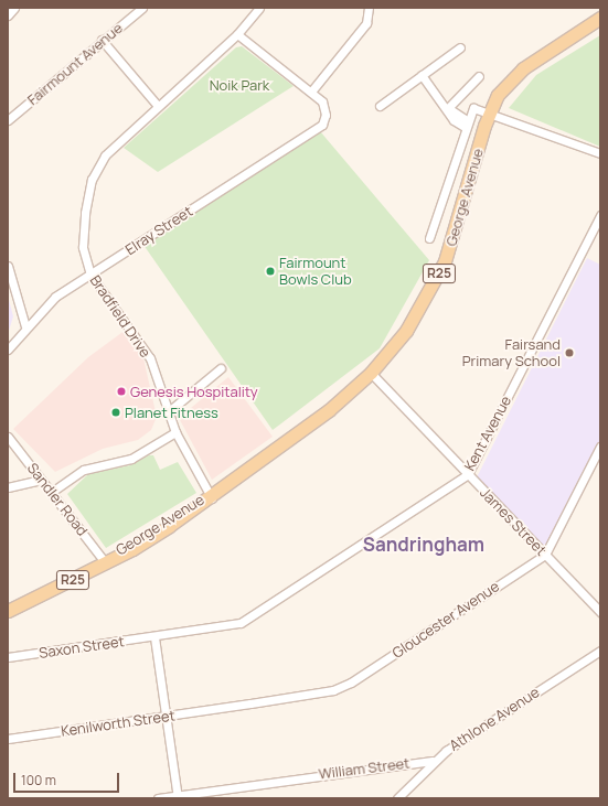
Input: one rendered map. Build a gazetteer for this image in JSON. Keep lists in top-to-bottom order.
{
  "streets": {
    "main road": ["George Avenue", "R25"],
    "street": [
      "Fairmount Avenue",
      "Elray Street",
      "Bradfield Drive",
      "Kent Avenue",
      "Sandler Road",
      "James Street",
      "Gloucester Avenue",
      "Saxon Street",
      "Athlone Avenue",
      "Kenilworth Street",
      "William Street"
    ]
  },
  "crossings": [
    ["George Avenue", "R25"],
    ["George Avenue", "Bradfield Drive"],
    ["George Avenue", "Sandler Road"],
    ["George Avenue", "James Street"],
    ["Elray Street", "Bradfield Drive"],
    ["R25", "Sandler Road"],
    ["Kent Avenue", "James Street"],
    ["Kent Avenue", "Saxon Street"],
    ["James Street", "Gloucester Avenue"],
    ["Gloucester Avenue", "Kenilworth Street"],
    ["Athlone Avenue", "William Street"]
  ],
  "districts": ["Sandringham"],
  "parks": ["Noik Park"],
  "places": [
    "Fairmount Bowls Club",
    "Fairsand Primary School",
    "Genesis Hospitality",
    "Planet Fitness"
  ],
  "scale_bar": "100 m"
}
